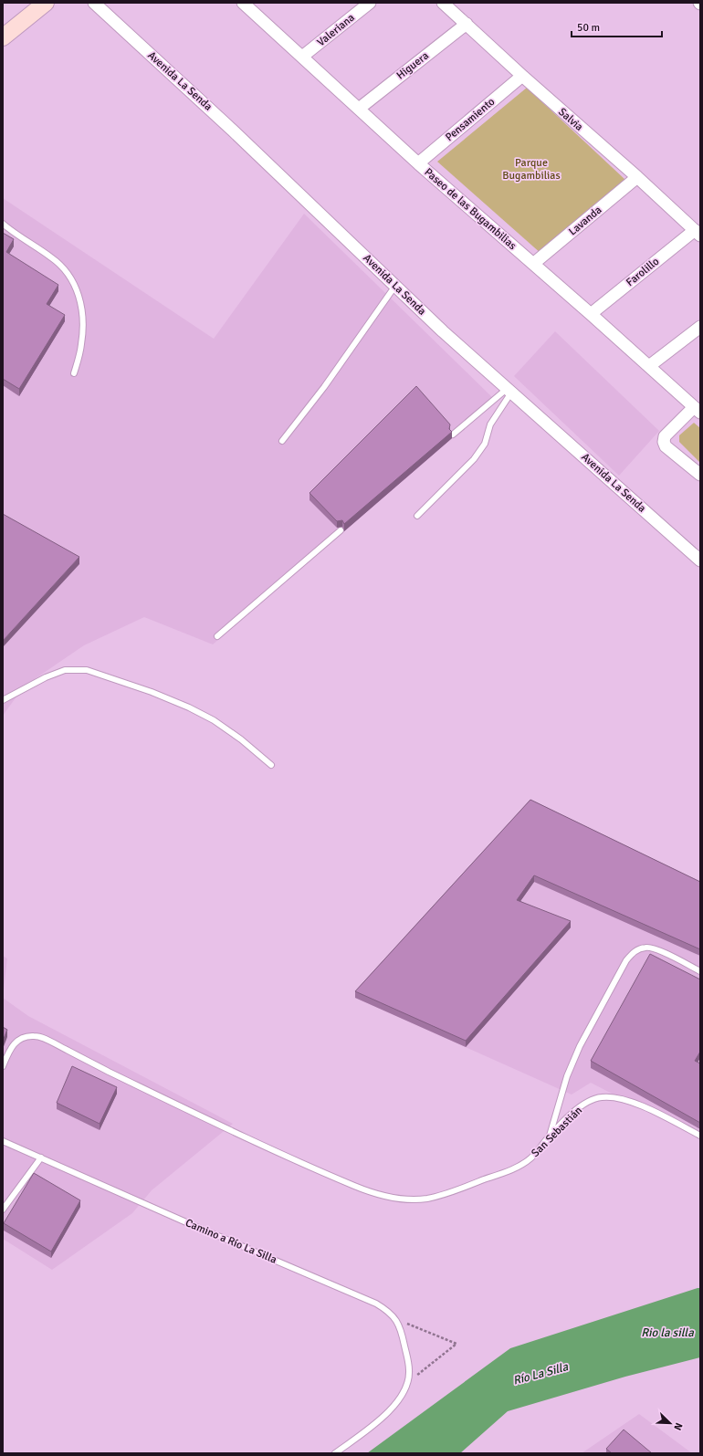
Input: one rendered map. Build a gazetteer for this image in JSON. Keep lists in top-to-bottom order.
{
  "streets": {
    "street": [
      "Valeriana",
      "Higuera",
      "Avenida La Senda",
      "Pensamiento",
      "Salvia",
      "Paseo de las Bugambilias",
      "Lavanda",
      "Farolillo"
    ],
    "lane": ["San Sebastián", "Camino a Río La Silla"]
  },
  "crossings": [
    ["Valeriana", "Paseo de las Bugambilias"],
    ["Higuera", "Salvia"],
    ["Higuera", "Paseo de las Bugambilias"],
    ["Pensamiento", "Salvia"],
    ["Pensamiento", "Paseo de las Bugambilias"],
    ["Salvia", "Lavanda"],
    ["Salvia", "Farolillo"],
    ["Paseo de las Bugambilias", "Lavanda"],
    ["Paseo de las Bugambilias", "Farolillo"]
  ],
  "water": ["Rio la silla", "Río La Silla"],
  "parks": ["Parque Bugambilias"],
  "scale_bar": "50 m",
  "north": "bottom right"
}
